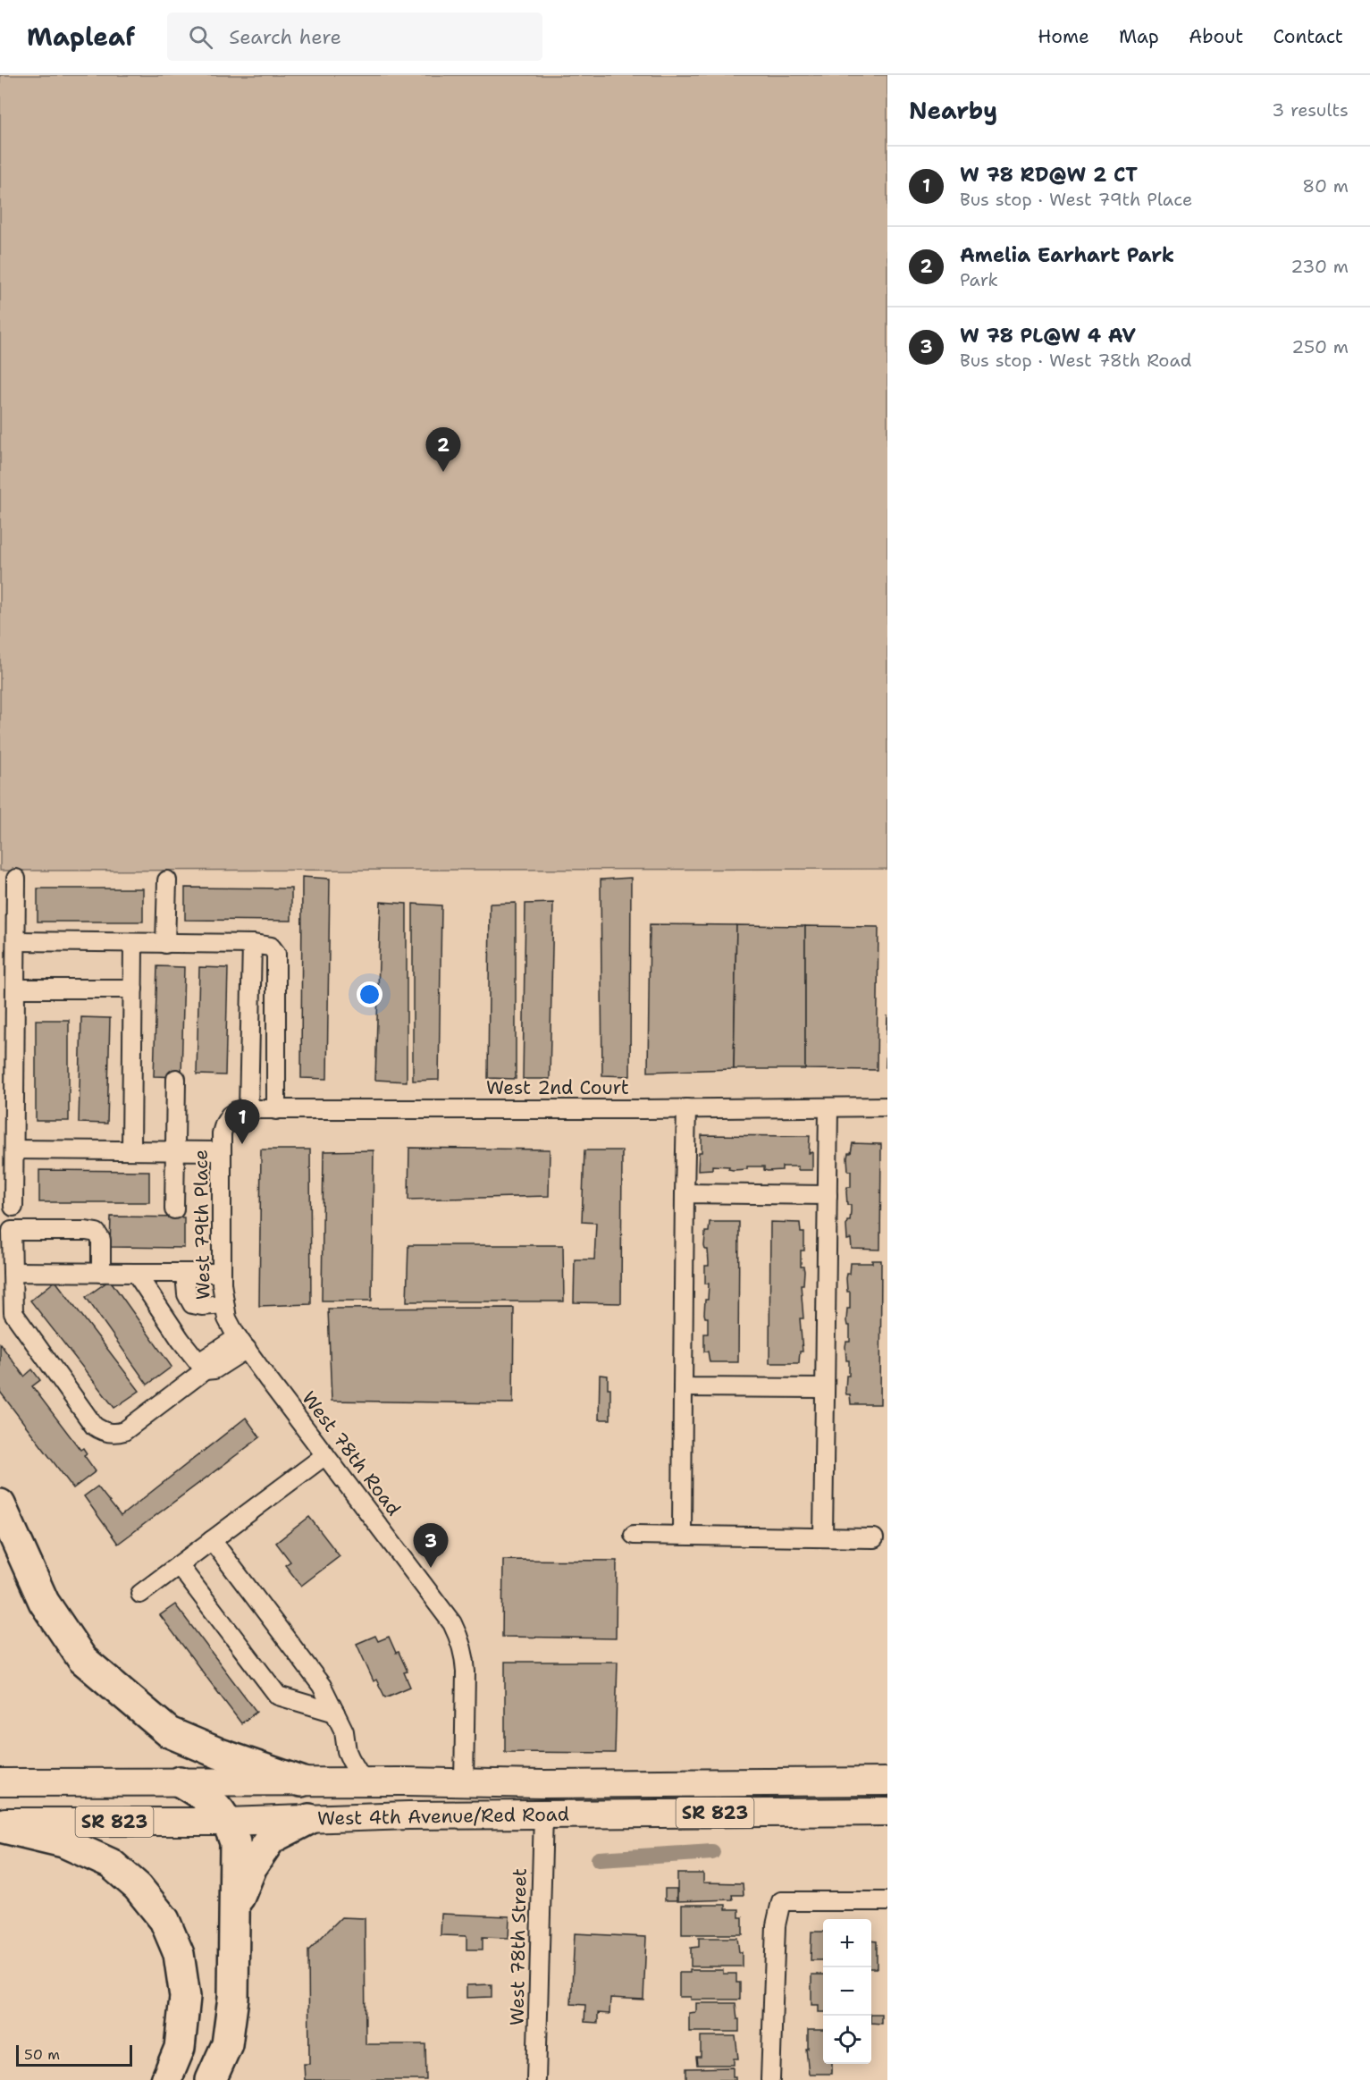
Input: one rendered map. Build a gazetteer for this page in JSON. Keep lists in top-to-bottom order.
{
  "streets": {
    "main road": ["SR 823", "West 4th Avenue/Red Road"],
    "street": [
      "West 2nd Court",
      "West 79th Place",
      "West 78th Road",
      "West 78th Street"
    ]
  },
  "crossings": [
    ["West 2nd Court", "West 79th Place"],
    ["West 79th Place", "West 78th Road"],
    ["West 78th Road", "West 4th Avenue/Red Road"],
    ["West 4th Avenue/Red Road", "West 78th Street"]
  ],
  "scale_bar": "50 m",
  "page": {
    "header": "Mapleaf",
    "search": "Search here",
    "nav": [
      "Home",
      "Map",
      "About",
      "Contact"
    ],
    "heading": ["Nearby", "3 results"],
    "list": [
      {
        "mark": "1",
        "name": "W 78 RD@W 2 CT",
        "note": "Bus stop · West 79th Place",
        "value": "80 m"
      },
      {
        "mark": "2",
        "name": "Amelia Earhart Park",
        "note": "Park",
        "value": "230 m"
      },
      {
        "mark": "3",
        "name": "W 78 PL@W 4 AV",
        "note": "Bus stop · West 78th Road",
        "value": "250 m"
      }
    ],
    "pins": ["2", "1", "3"],
    "map_buttons": ["+", "−"],
    "scale": "50 m"
  }
}
